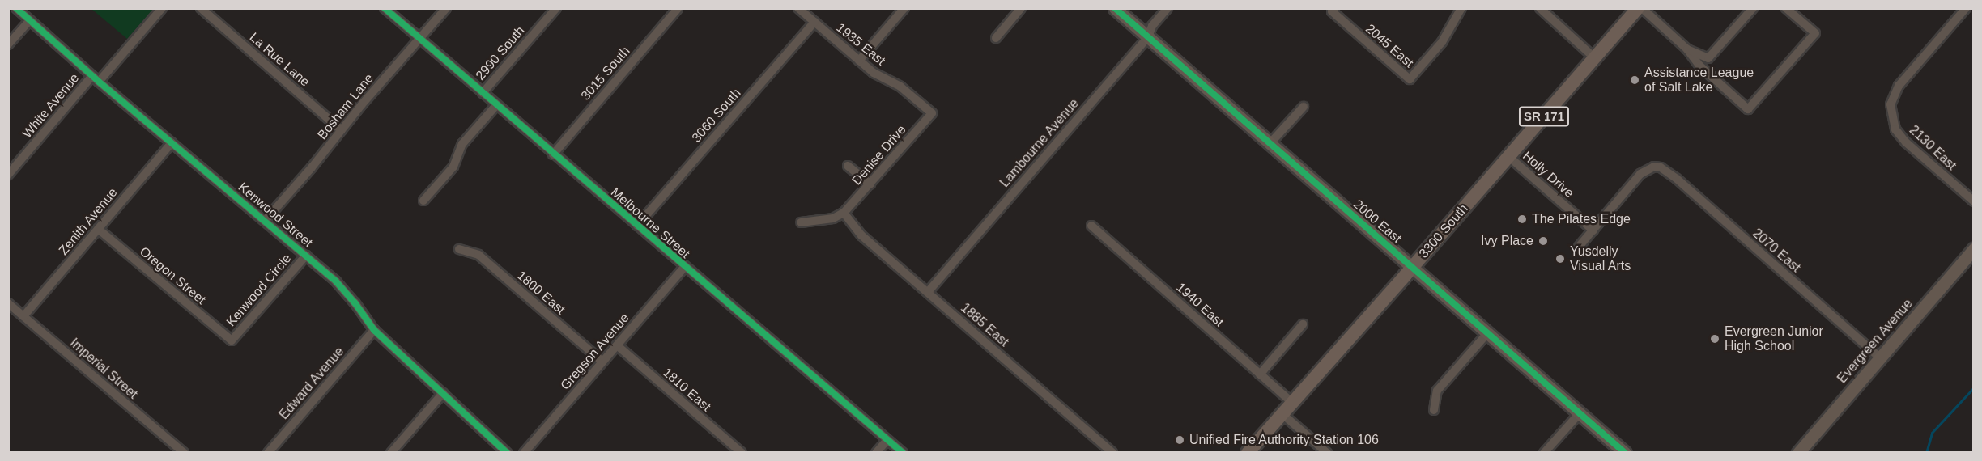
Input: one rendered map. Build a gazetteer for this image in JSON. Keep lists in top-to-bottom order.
{
  "streets": {
    "main road": ["SR 171", "3300 South"],
    "street": [
      "1935 East",
      "2045 East",
      "2990 South",
      "La Rue Lane",
      "3015 South",
      "White Avenue",
      "Bosham Lane",
      "3060 South",
      "Lambourne Avenue",
      "2130 East",
      "Denise Drive",
      "Holly Drive",
      "Kenwood Street",
      "Zenith Avenue",
      "2000 East",
      "Melbourne Street",
      "2070 East",
      "Oregon Street",
      "Kenwood Circle",
      "1800 East",
      "1940 East",
      "1885 East",
      "Evergreen Avenue",
      "Gregson Avenue",
      "Imperial Street",
      "Edward Avenue",
      "1810 East"
    ]
  },
  "crossings": [
    ["1935 East", "3060 South"],
    ["1935 East", "Denise Drive"],
    ["2990 South", "Melbourne Street"],
    ["La Rue Lane", "Bosham Lane"],
    ["3015 South", "Melbourne Street"],
    ["White Avenue", "Kenwood Street"],
    ["Bosham Lane", "Kenwood Street"],
    ["Bosham Lane", "Melbourne Street"],
    ["3060 South", "Melbourne Street"],
    ["Lambourne Avenue", "2000 East"],
    ["Lambourne Avenue", "1885 East"],
    ["Denise Drive", "1885 East"],
    ["Holly Drive", "3300 South"],
    ["Holly Drive", "2070 East"],
    ["Kenwood Street", "Zenith Avenue"],
    ["Kenwood Street", "Kenwood Circle"],
    ["Kenwood Street", "Edward Avenue"],
    ["Zenith Avenue", "Oregon Street"],
    ["Zenith Avenue", "Imperial Street"],
    ["2000 East", "3300 South"],
    ["Melbourne Street", "Gregson Avenue"],
    ["3300 South", "1940 East"],
    ["2070 East", "Evergreen Avenue"],
    ["Oregon Street", "Kenwood Circle"],
    ["1800 East", "Gregson Avenue"],
    ["Gregson Avenue", "1810 East"]
  ],
  "places": [
    "Assistance League of Salt Lake",
    "The Pilates Edge",
    "Ivy Place",
    "Yusdelly Visual Arts",
    "Evergreen Junior High School",
    "Unified Fire Authority Station 106"
  ]
}
